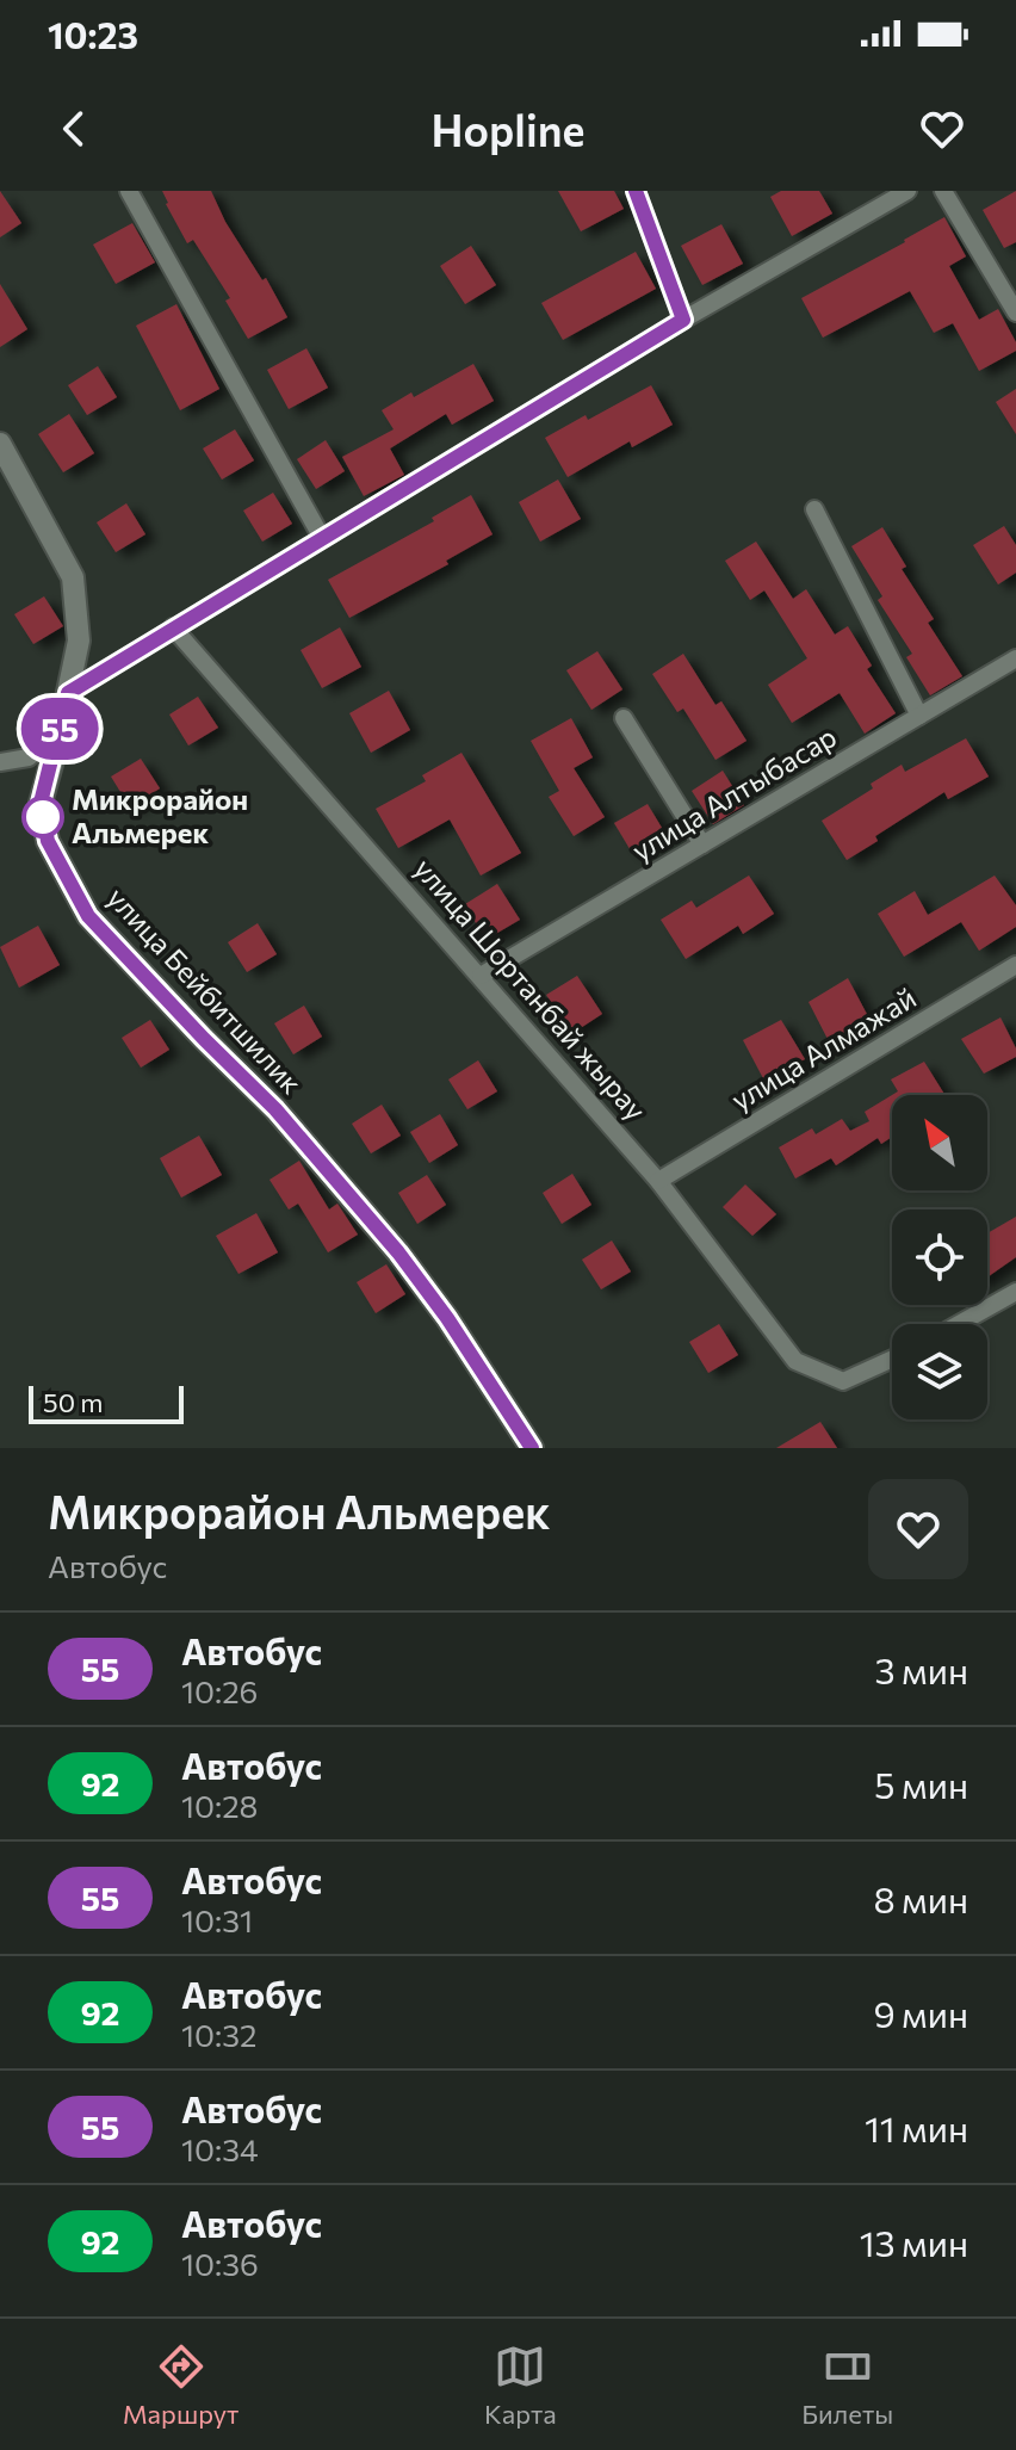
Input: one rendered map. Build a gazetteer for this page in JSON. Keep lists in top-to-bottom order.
{
  "streets": {
    "street": [
      "улица Алтыбасар",
      "улица Шортанбай жырау",
      "улица Бейбитшилик",
      "улица Алмажай"
    ]
  },
  "crossings": [
    ["улица Алтыбасар", "улица Шортанбай жырау"],
    ["улица Шортанбай жырау", "улица Алмажай"]
  ],
  "places": ["Микрорайон Альмерек"],
  "lines": ["bus line 55"],
  "scale_bar": "50 m",
  "north": "top left",
  "page": {
    "status": "10:23",
    "header": "Hopline",
    "on_map": "55",
    "scale": "50 m",
    "heading": ["Микрорайон Альмерек", "Автобус"],
    "list": [
      {
        "mark": "55",
        "name": "Автобус",
        "note": "10:26",
        "value": "3 мин"
      },
      {
        "mark": "92",
        "name": "Автобус",
        "note": "10:28",
        "value": "5 мин"
      },
      {
        "mark": "55",
        "name": "Автобус",
        "note": "10:31",
        "value": "8 мин"
      },
      {
        "mark": "92",
        "name": "Автобус",
        "note": "10:32",
        "value": "9 мин"
      },
      {
        "mark": "55",
        "name": "Автобус",
        "note": "10:34",
        "value": "11 мин"
      },
      {
        "mark": "92",
        "name": "Автобус",
        "note": "10:36",
        "value": "13 мин"
      }
    ],
    "tabs": ["Маршрут", "Карта", "Билеты"]
  }
}
